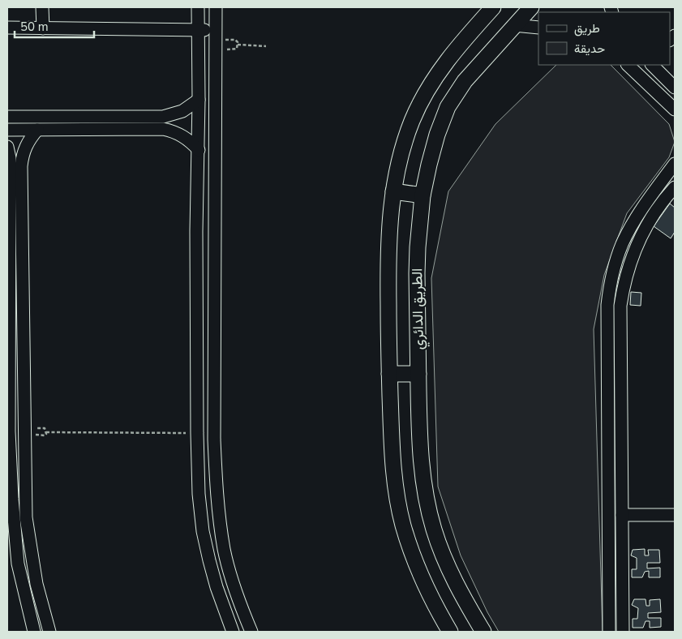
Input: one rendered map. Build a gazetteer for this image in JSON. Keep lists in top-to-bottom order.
{
  "streets": {
    "main road": ["الطريق الدائري"]
  },
  "legend": ["طريق", "حديقة"],
  "scale_bar": "50 m"
}
